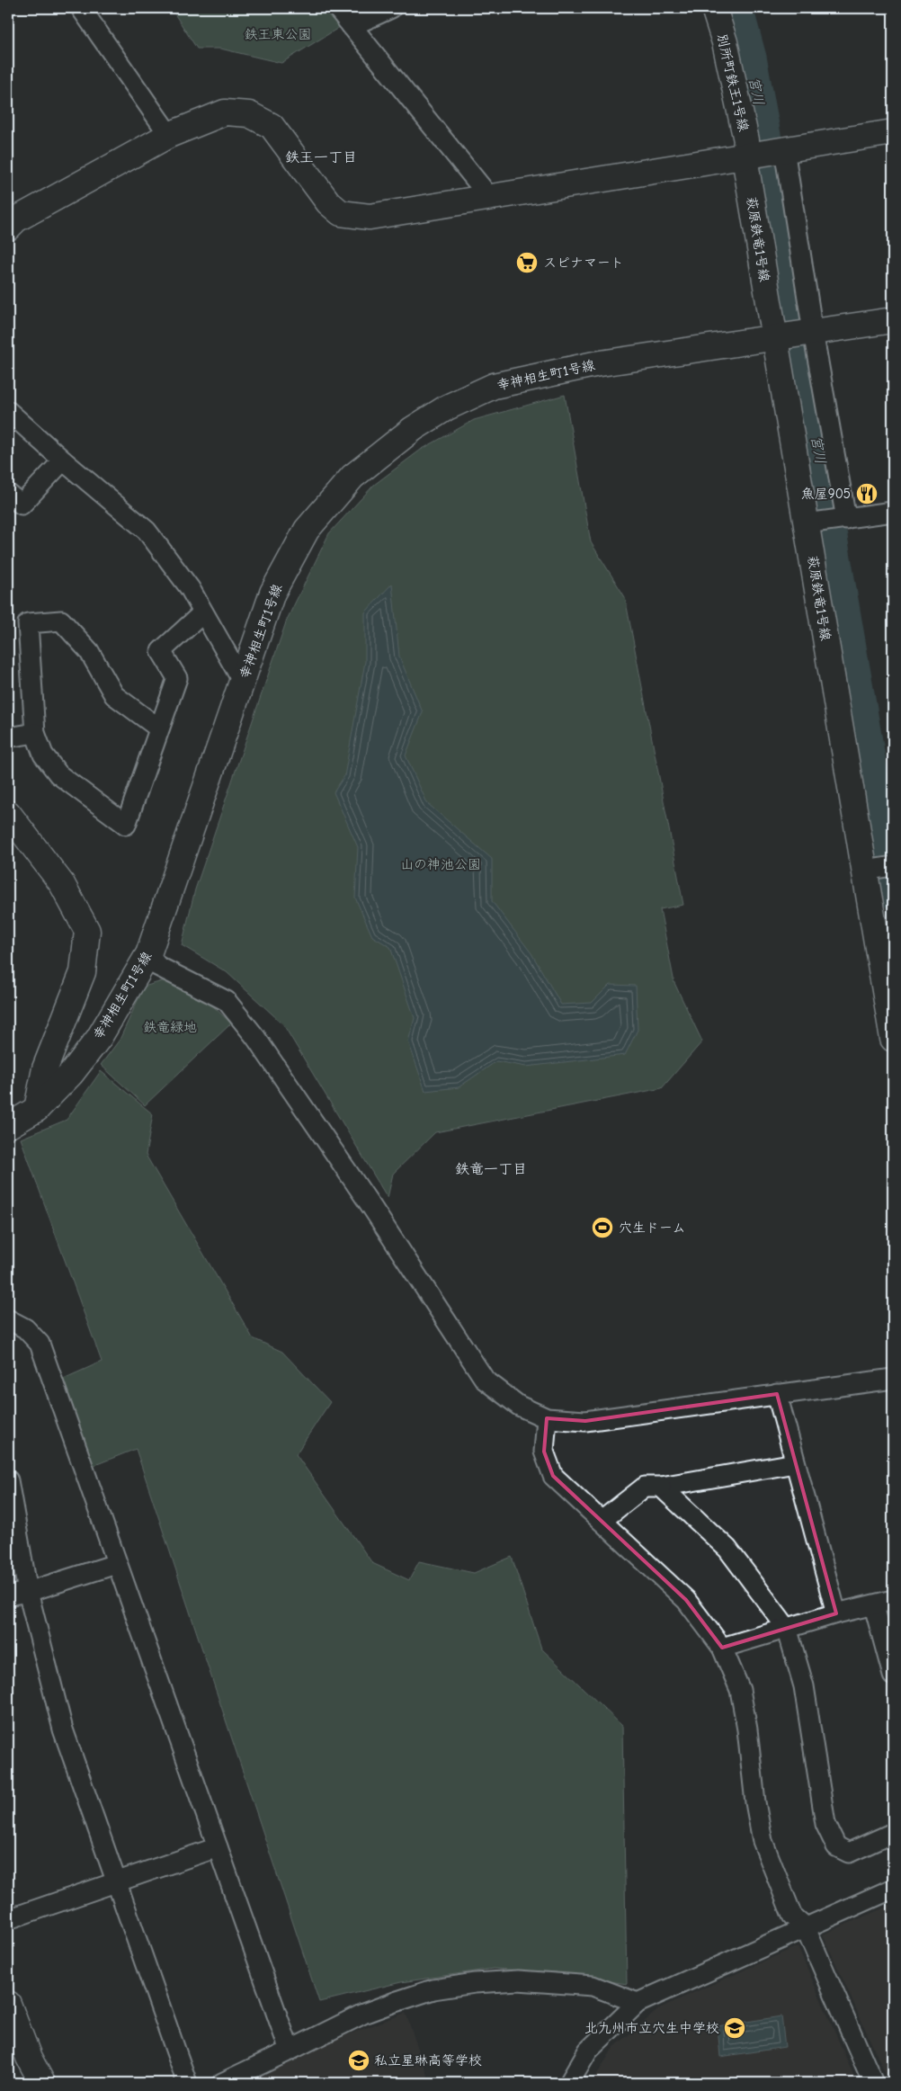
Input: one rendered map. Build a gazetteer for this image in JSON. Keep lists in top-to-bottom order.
{
  "streets": {
    "street": ["別所町鉄王1号線", "萩原鉄竜1号線", "幸神相生町1号線"]
  },
  "crossings": [
    ["別所町鉄王1号線", "萩原鉄竜1号線"],
    ["萩原鉄竜1号線", "幸神相生町1号線"]
  ],
  "districts": ["鉄王一丁目", "鉄竜一丁目"],
  "water": ["宮川"],
  "parks": ["鉄王東公園", "山の神池公園", "鉄竜緑地"],
  "places": {
    "supermarket": ["スピナマート"],
    "restaurant": ["魚屋905"],
    "sports": ["穴生ドーム"],
    "school or university": ["北九州市立穴生中学校", "私立星琳高等学校"]
  }
}
